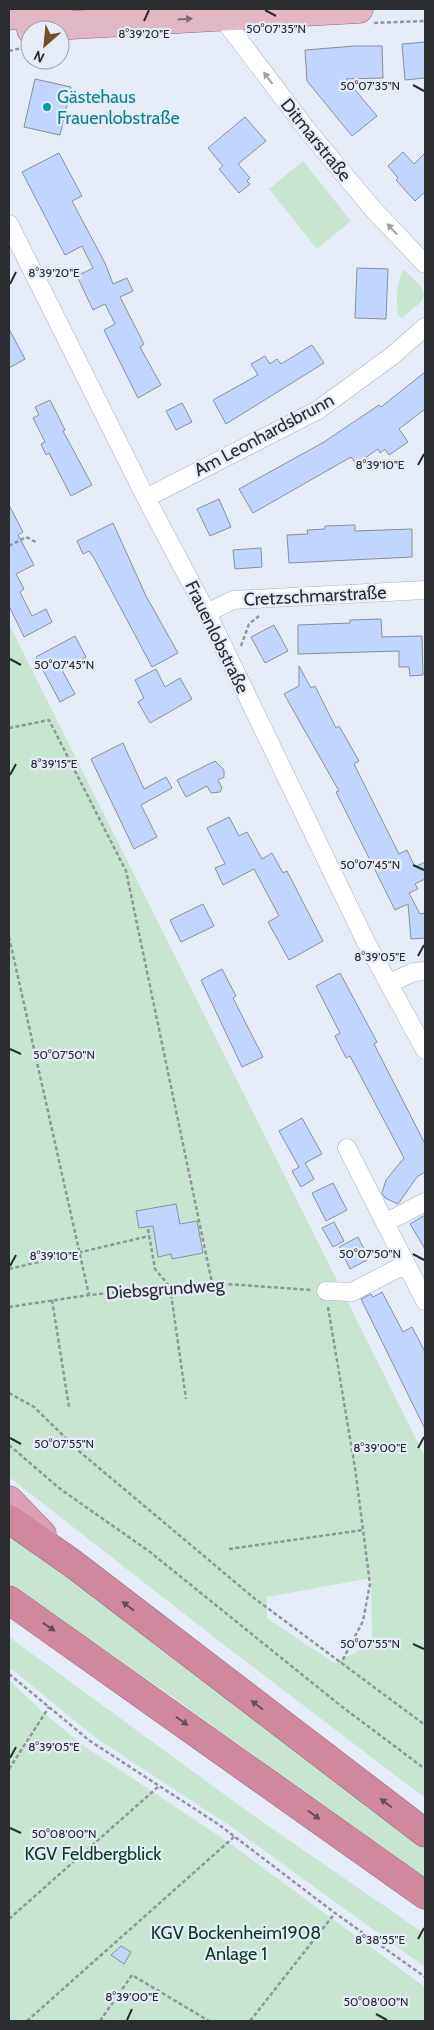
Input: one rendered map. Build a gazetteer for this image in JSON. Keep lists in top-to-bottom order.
{
  "streets": {
    "street": [
      "Ditmarstraße",
      "Am Leonhardsbrunn",
      "Cretzschmarstraße",
      "Frauenlobstraße"
    ],
    "path": ["Diebsgrundweg"]
  },
  "crossings": [
    ["Am Leonhardsbrunn", "Frauenlobstraße"],
    ["Cretzschmarstraße", "Frauenlobstraße"]
  ],
  "one_way": ["Ditmarstraße"],
  "parks": ["KGV Feldbergblick", "KGV Bockenheim1908 Anlage 1"],
  "places": ["Gästehaus Frauenlobstraße"],
  "north": "bottom left",
  "coordinates": [
    "50°07'35\"N",
    "8°39'20\"E",
    "8°39'10\"E",
    "50°07'45\"N",
    "8°39'15\"E",
    "8°39'05\"E",
    "50°07'50\"N",
    "50°07'55\"N",
    "8°39'00\"E",
    "50°08'00\"N",
    "8°38'55\"E"
  ]
}
